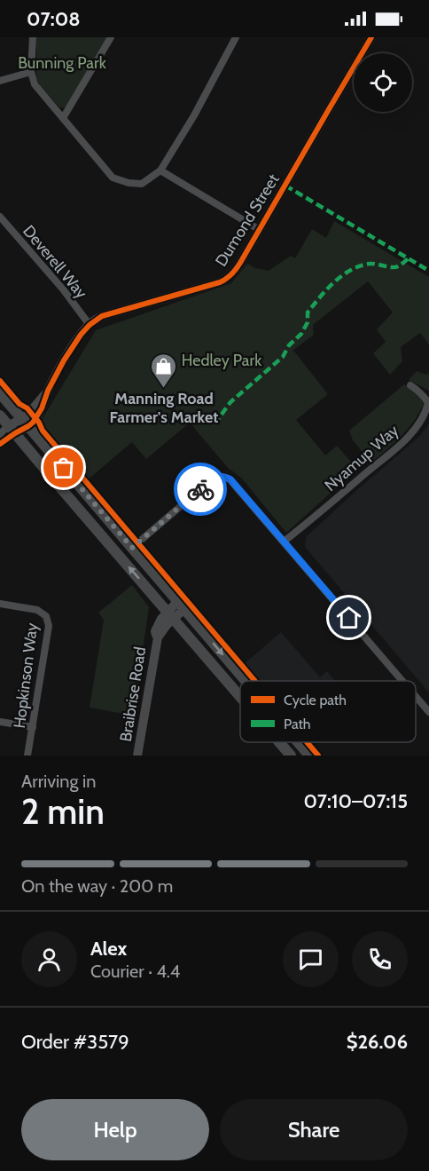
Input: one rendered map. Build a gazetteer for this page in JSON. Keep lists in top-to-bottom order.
{
  "streets": {
    "street": [
      "Dumond Street",
      "Deverell Way",
      "Nyamup Way",
      "Hopkinson Way",
      "Braibrise Road"
    ]
  },
  "crossings": [
    ["Dumond Street", "Deverell Way"]
  ],
  "parks": ["Bunning Park", "Hedley Park"],
  "places": {
    "shop": ["Manning Road Farmer's Market"]
  },
  "legend": ["Cycle path", "Path"],
  "page": {
    "status": "07:08",
    "heading": ["2 min", "Arriving in", "07:10–07:15"],
    "panel": [
      "Alex",
      "Courier · 4.4",
      "Order #3579",
      "$26.06"
    ],
    "bar": "On the way · 200 m",
    "buttons": ["Help", "Share"]
  }
}
